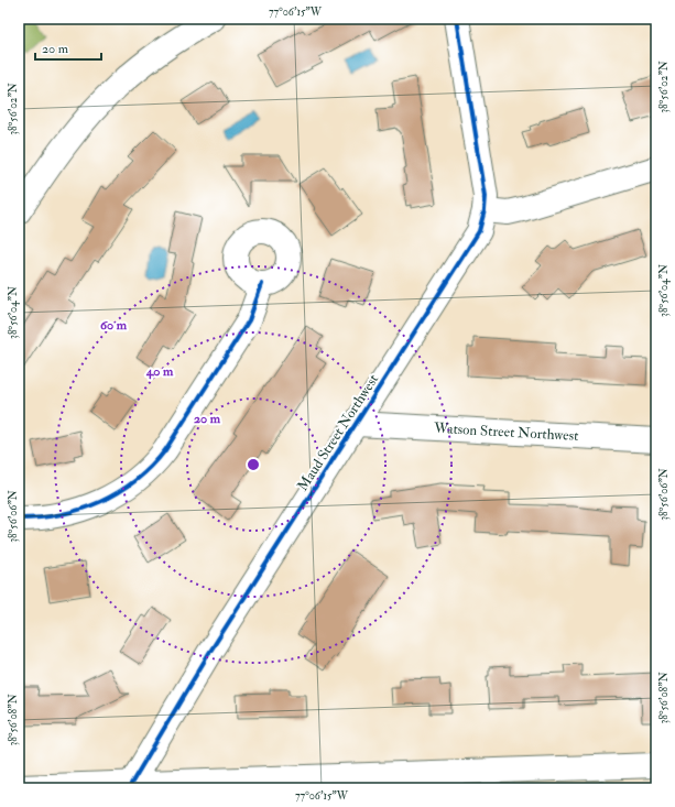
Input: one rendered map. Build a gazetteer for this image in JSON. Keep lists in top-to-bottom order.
{
  "streets": {
    "street": ["Maud Street Northwest", "Watson Street Northwest"]
  },
  "crossings": [
    ["Maud Street Northwest", "Watson Street Northwest"]
  ],
  "scale_bar": "20 m",
  "coordinates": [
    "77°06'15\"W",
    "38°56'02\"N",
    "38°56'04\"N",
    "38°56'06\"N",
    "38°56'08\"N"
  ],
  "rings": ["60 m", "40 m", "20 m"]
}
